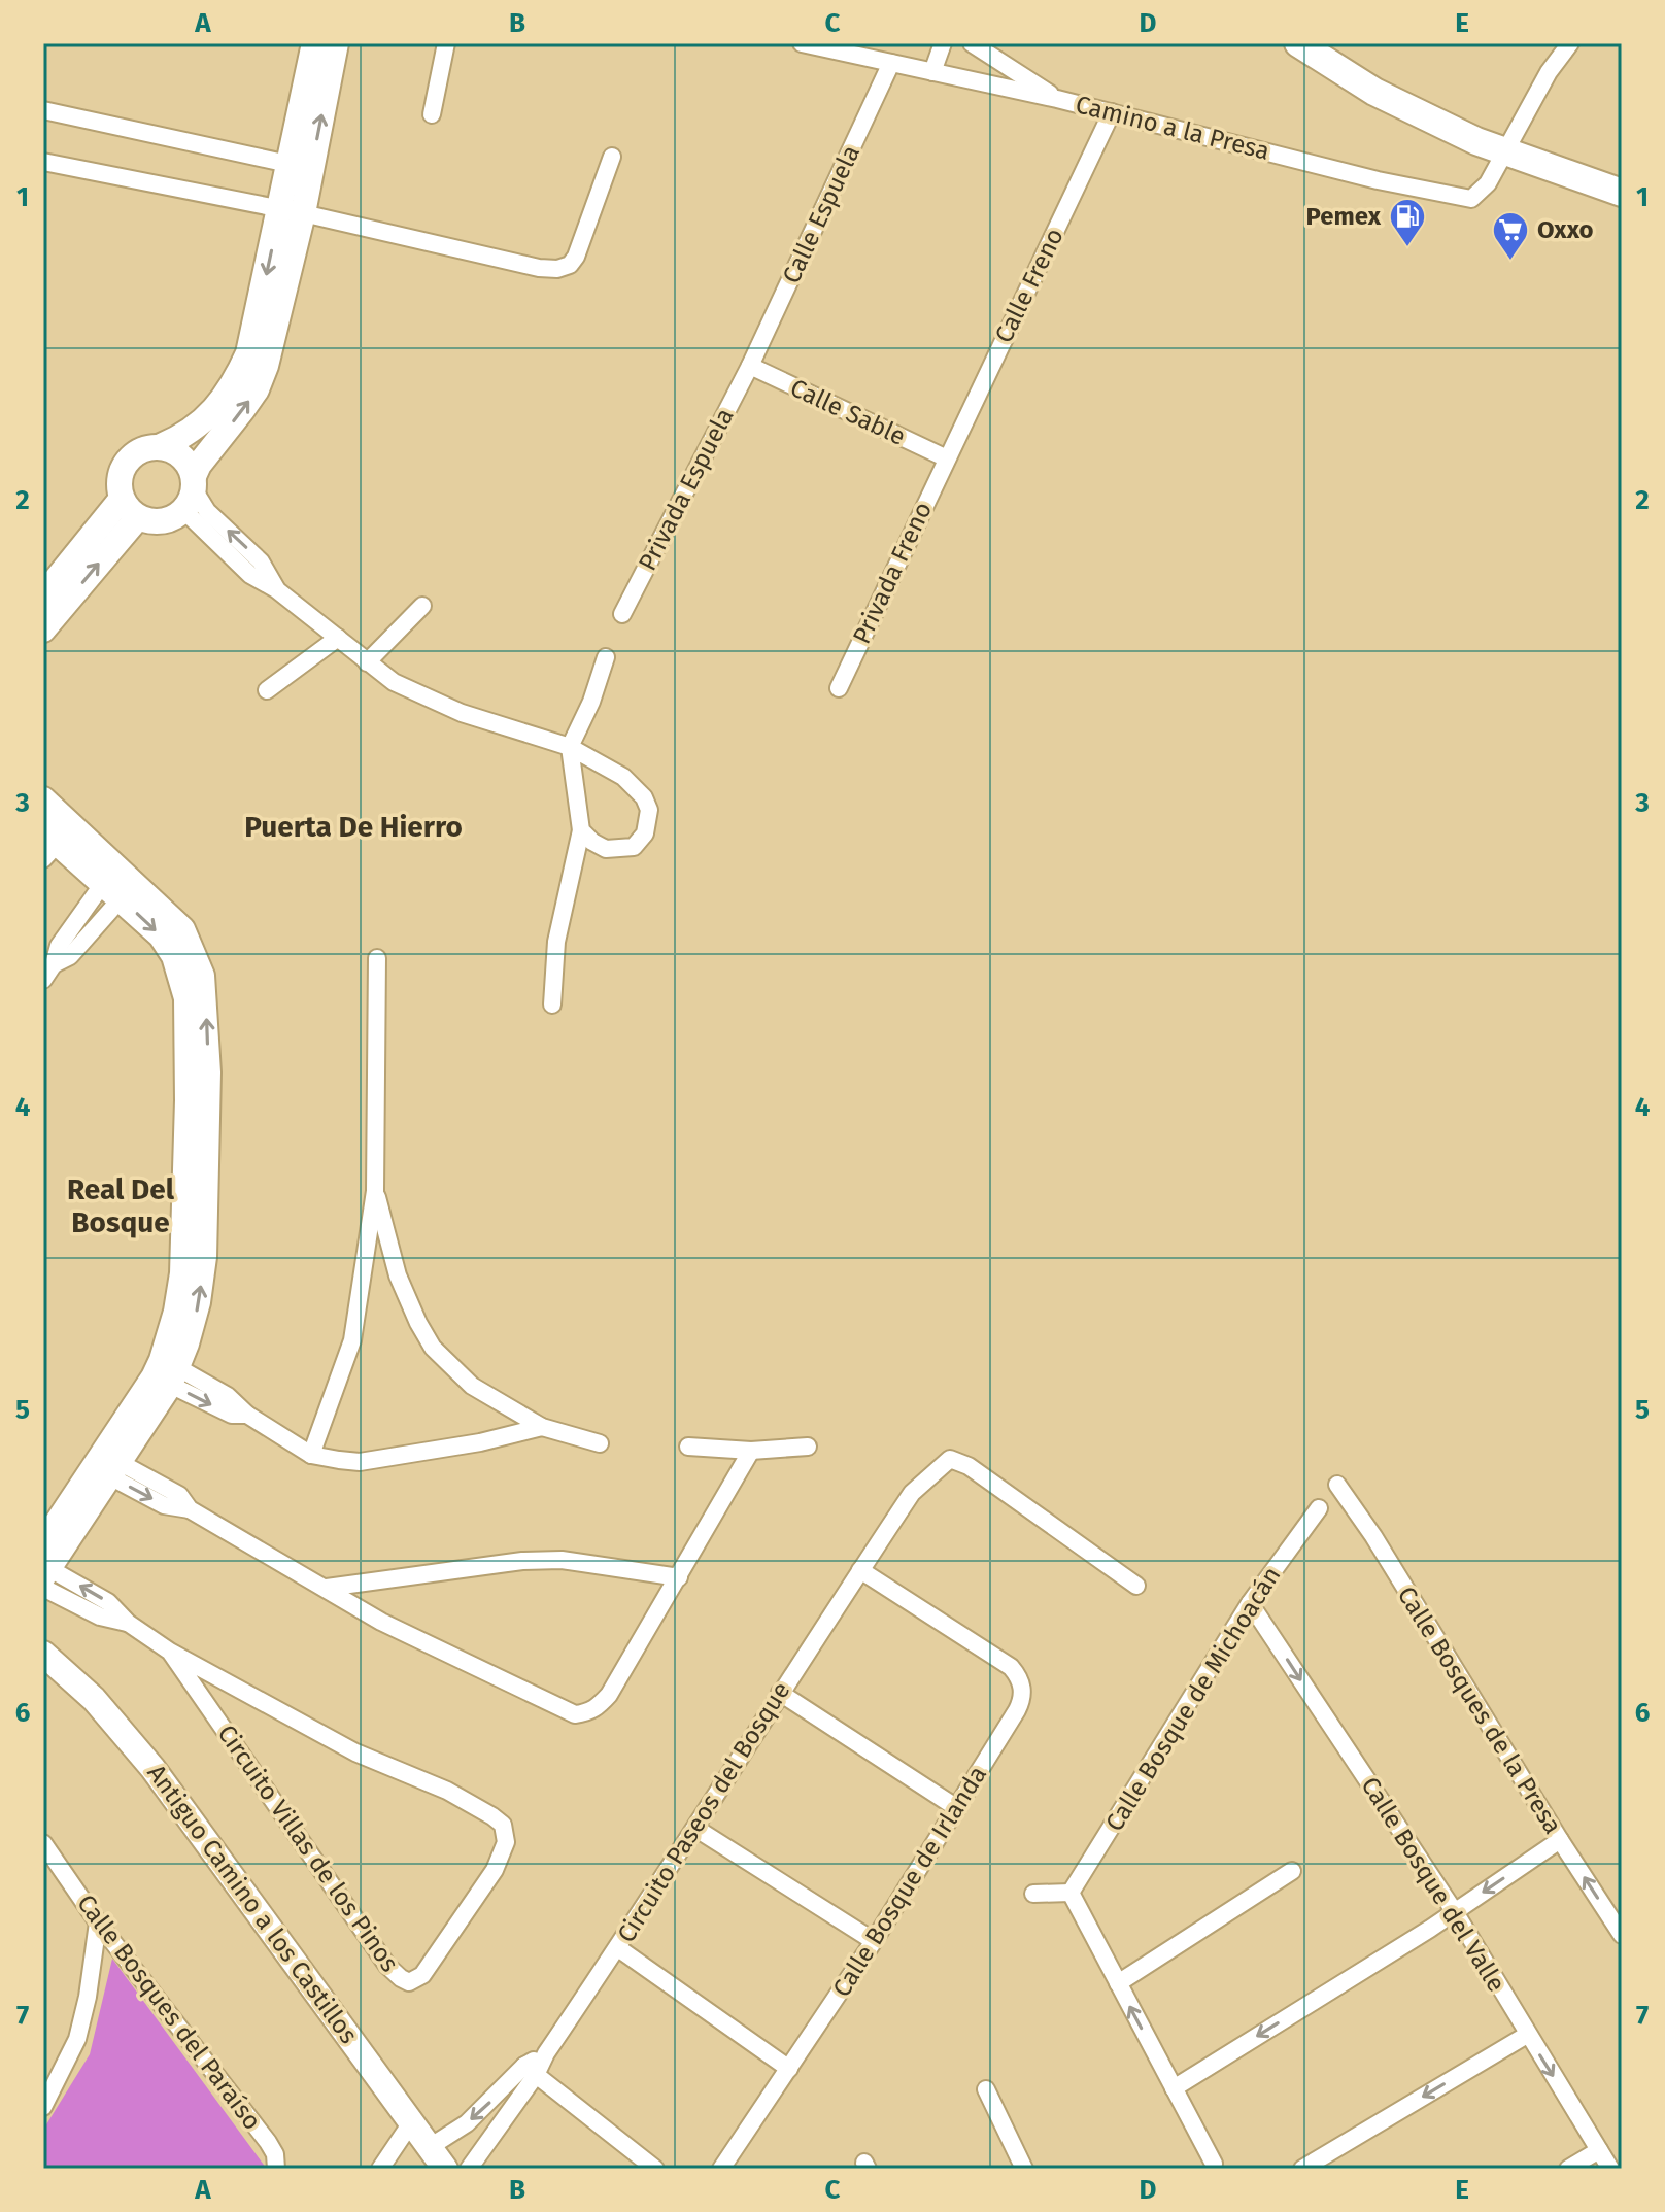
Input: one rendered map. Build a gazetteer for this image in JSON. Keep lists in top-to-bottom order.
{
  "streets": {
    "street": [
      "Camino a la Presa",
      "Calle Espuela",
      "Calle Freno",
      "Calle Sable",
      "Privada Espuela",
      "Privada Freno",
      "Calle Bosque de Michoacán",
      "Calle Bosques de la Presa",
      "Circuito Paseos del Bosque",
      "Circuito Villas de los Pinos",
      "Calle Bosque de Irlanda",
      "Calle Bosque del Valle",
      "Antiguo Camino a los Castillos",
      "Calle Bosques del Paraíso"
    ]
  },
  "crossings": [
    ["Camino a la Presa", "Calle Espuela"],
    ["Camino a la Presa", "Calle Freno"],
    ["Calle Espuela", "Calle Sable"],
    ["Calle Espuela", "Privada Espuela"],
    ["Calle Freno", "Calle Sable"],
    ["Calle Freno", "Privada Freno"],
    ["Calle Sable", "Privada Espuela"],
    ["Calle Sable", "Privada Freno"],
    ["Calle Bosque de Michoacán", "Calle Bosque del Valle"],
    ["Circuito Paseos del Bosque", "Calle Bosque de Irlanda"],
    ["Circuito Paseos del Bosque", "Antiguo Camino a los Castillos"]
  ],
  "one_way": ["Calle Bosque del Valle"],
  "districts": ["Puerta De Hierro", "Real Del Bosque"],
  "places": {
    "fuel station": ["Pemex"],
    "supermarket": ["Oxxo"]
  },
  "grid": {
    "columns": [
      "A",
      "B",
      "C",
      "D",
      "E"
    ],
    "rows": [
      "1",
      "2",
      "3",
      "4",
      "5",
      "6",
      "7"
    ]
  }
}
